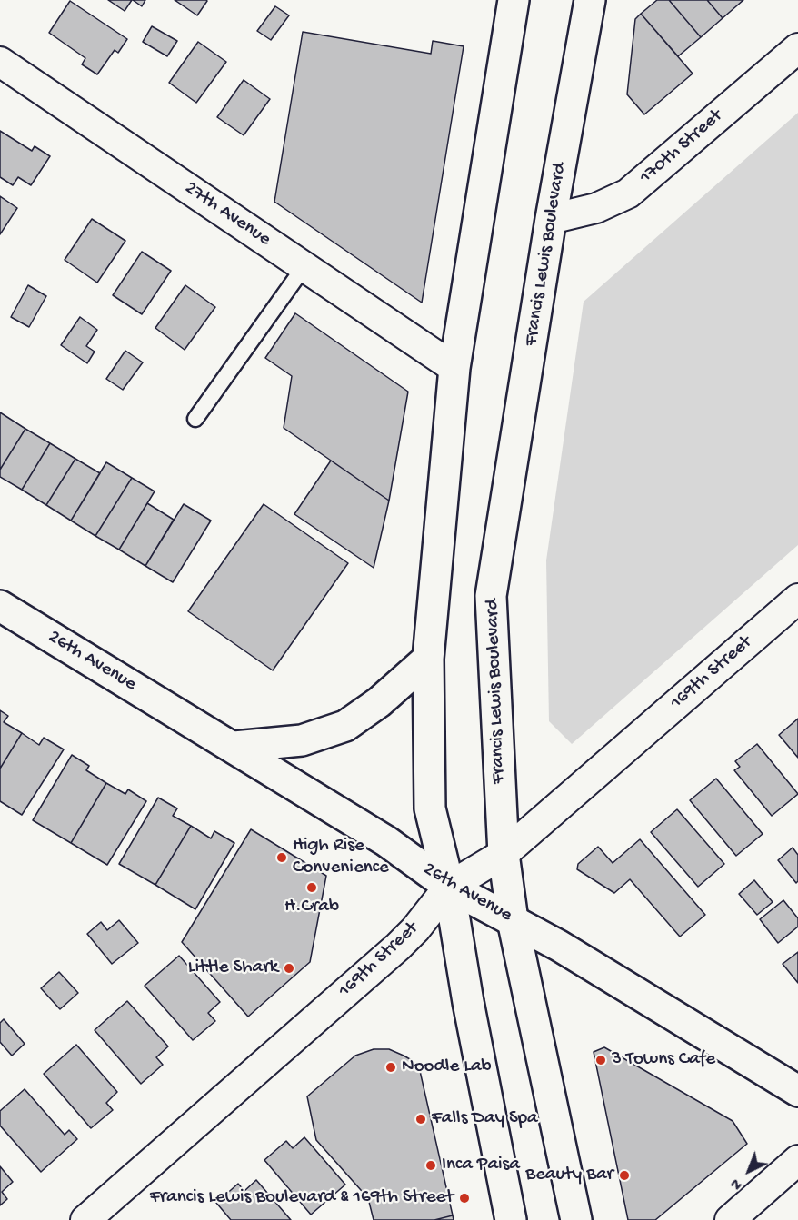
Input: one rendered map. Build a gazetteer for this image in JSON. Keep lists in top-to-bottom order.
{
  "streets": {
    "main road": ["Francis Lewis Boulevard", "26th Avenue"],
    "street": ["170th Street", "27th Avenue", "169th Street"]
  },
  "crossings": [
    ["170th Street", "Francis Lewis Boulevard"],
    ["Francis Lewis Boulevard", "26th Avenue"],
    ["Francis Lewis Boulevard", "169th Street"],
    ["26th Avenue", "169th Street"]
  ],
  "places": [
    "High Rise Convenience",
    "H.Crab",
    "Little Shark",
    "3 Towns Cafe",
    "Noodle Lab",
    "Falls Day Spa",
    "Inca Paisa",
    "Beauty Bar",
    "Francis Lewis Boulevard & 169th Street"
  ],
  "north": "bottom left"
}
